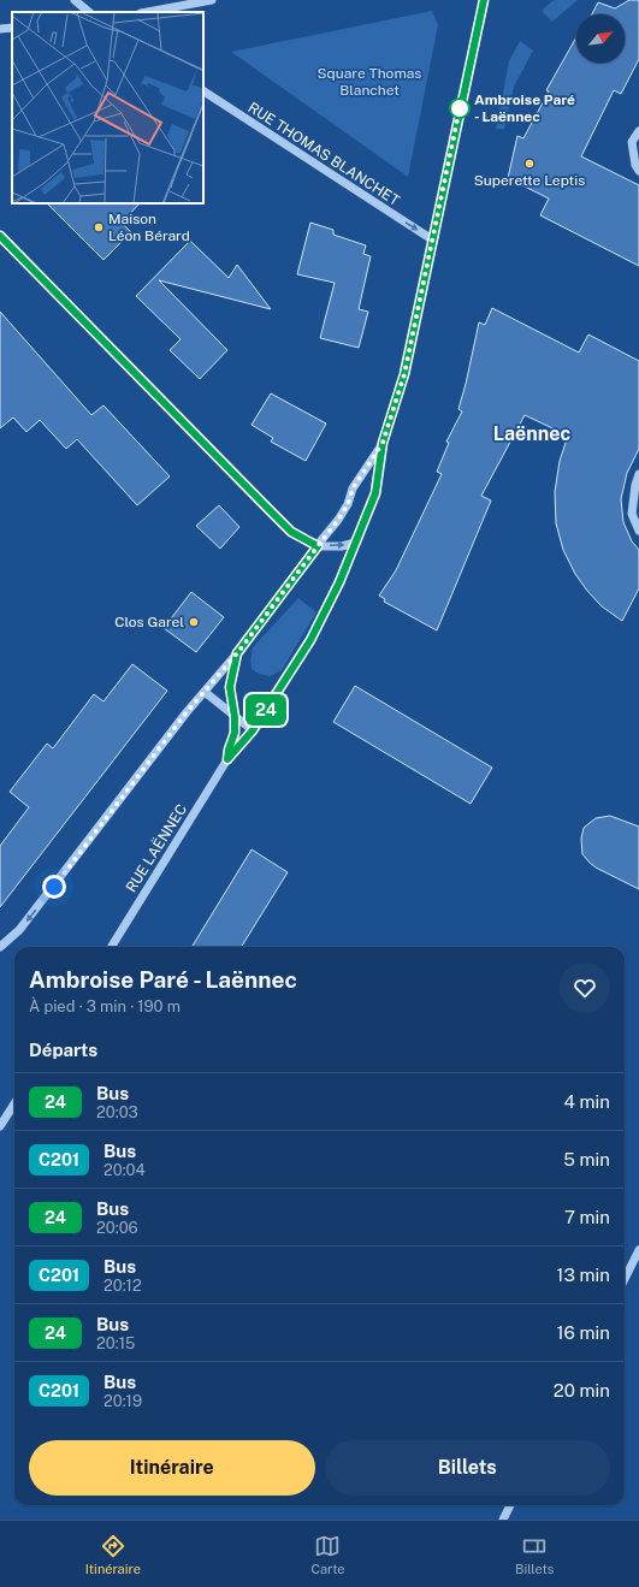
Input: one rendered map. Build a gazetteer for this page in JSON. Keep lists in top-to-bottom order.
{
  "streets": {
    "street": ["RUE THOMAS BLANCHET", "RUE LAËNNEC"]
  },
  "crossings": [
    ["RUE THOMAS BLANCHET", "RUE LAËNNEC"]
  ],
  "one_way": ["RUE THOMAS BLANCHET"],
  "districts": ["Laënnec"],
  "parks": ["Square Thomas Blanchet"],
  "places": [
    "Ambroise Paré - Laënnec",
    "Superette Leptis",
    "Maison Léon Bérard",
    "Clos Garel"
  ],
  "lines": ["bus line 24"],
  "north": "top right",
  "page": {
    "on_map": "24",
    "heading": [
      ["Ambroise Paré - Laënnec", "À pied · 3 min · 190 m"],
      "Départs"
    ],
    "list": [
      {
        "mark": "24",
        "name": "Bus",
        "note": "20:03",
        "value": "4 min"
      },
      {
        "mark": "C201",
        "name": "Bus",
        "note": "20:04",
        "value": "5 min"
      },
      {
        "mark": "24",
        "name": "Bus",
        "note": "20:06",
        "value": "7 min"
      },
      {
        "mark": "C201",
        "name": "Bus",
        "note": "20:12",
        "value": "13 min"
      },
      {
        "mark": "24",
        "name": "Bus",
        "note": "20:15",
        "value": "16 min"
      },
      {
        "mark": "C201",
        "name": "Bus",
        "note": "20:19",
        "value": "20 min"
      }
    ],
    "buttons": ["Itinéraire", "Billets"],
    "tabs": ["Itinéraire", "Carte", "Billets"]
  }
}
